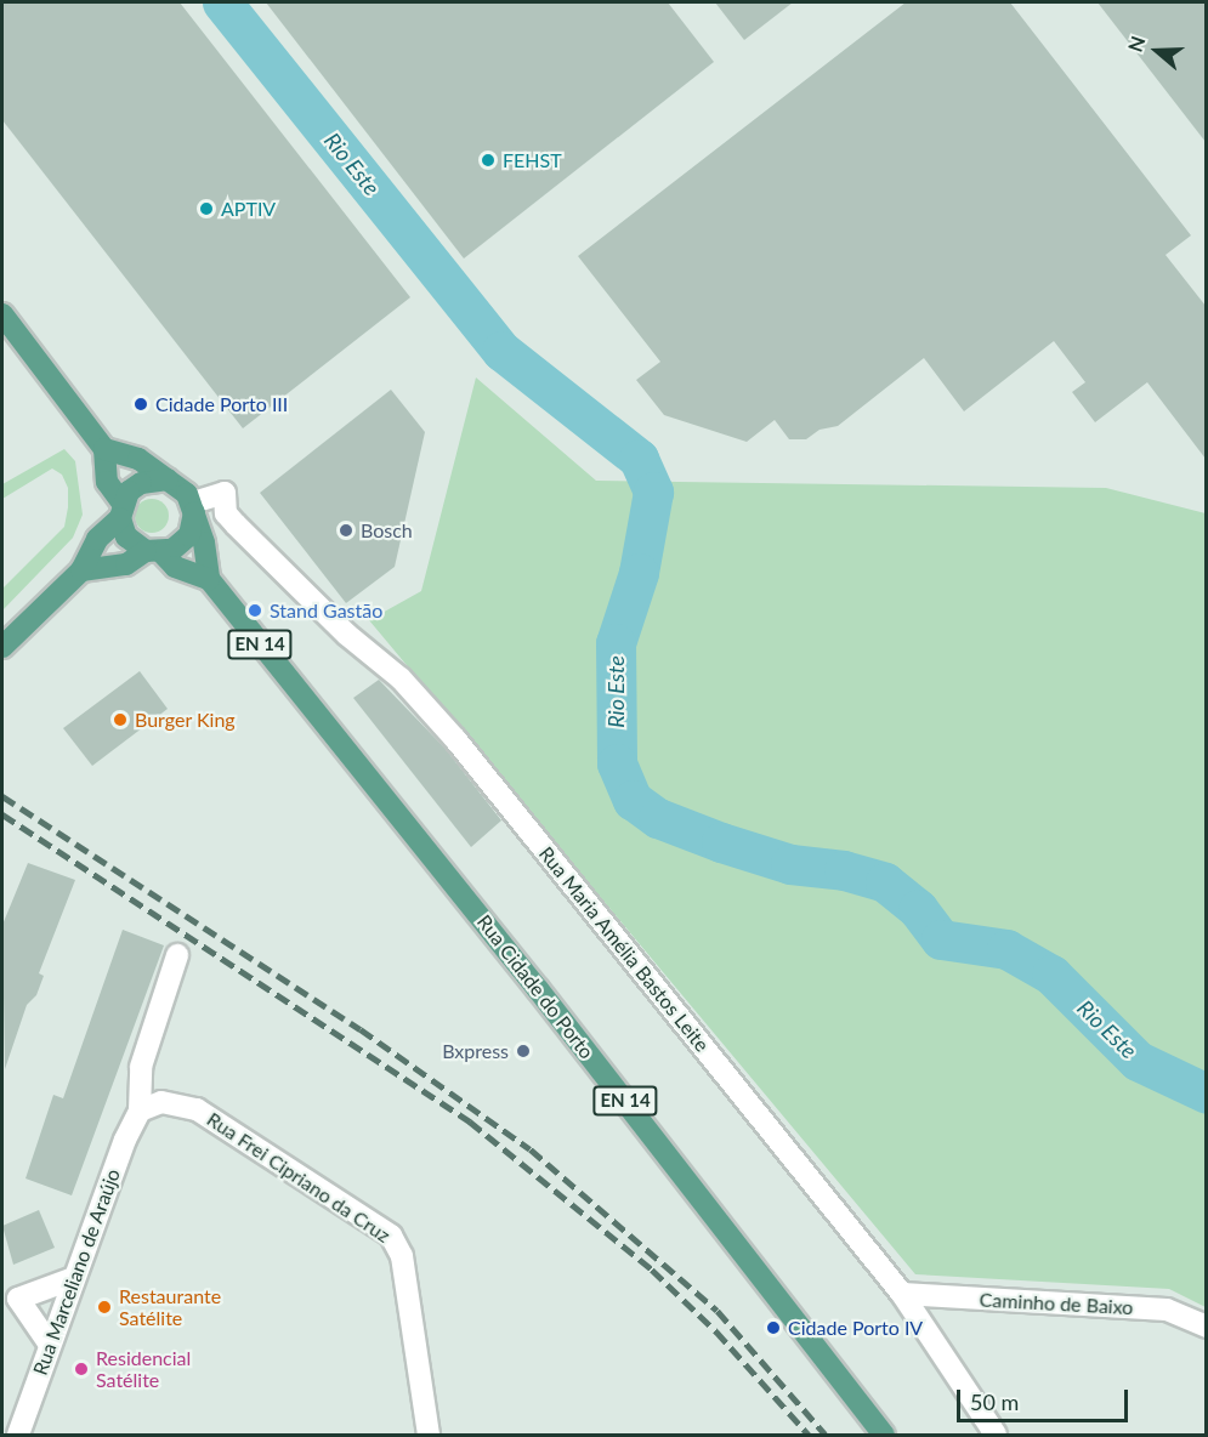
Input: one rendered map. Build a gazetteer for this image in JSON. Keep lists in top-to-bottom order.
{
  "streets": {
    "main road": ["EN 14", "Rua Cidade do Porto"],
    "street": [
      "Rua Maria Amélia Bastos Leite",
      "Rua Frei Cipriano da Cruz",
      "Rua Marceliano de Araújo",
      "Caminho de Baixo"
    ]
  },
  "crossings": [
    ["Rua Maria Amélia Bastos Leite", "Rua Cidade do Porto"],
    ["Rua Maria Amélia Bastos Leite", "Caminho de Baixo"],
    ["Rua Frei Cipriano da Cruz", "Rua Marceliano de Araújo"]
  ],
  "water": ["Rio Este"],
  "places": [
    "FEHST",
    "APTIV",
    "Cidade Porto III",
    "Bosch",
    "Stand Gastāo",
    "Burger King",
    "Bxpress",
    "Restaurante Satélite",
    "Cidade Porto IV",
    "Residencial Satélite"
  ],
  "scale_bar": "50 m",
  "north": "left"
}
